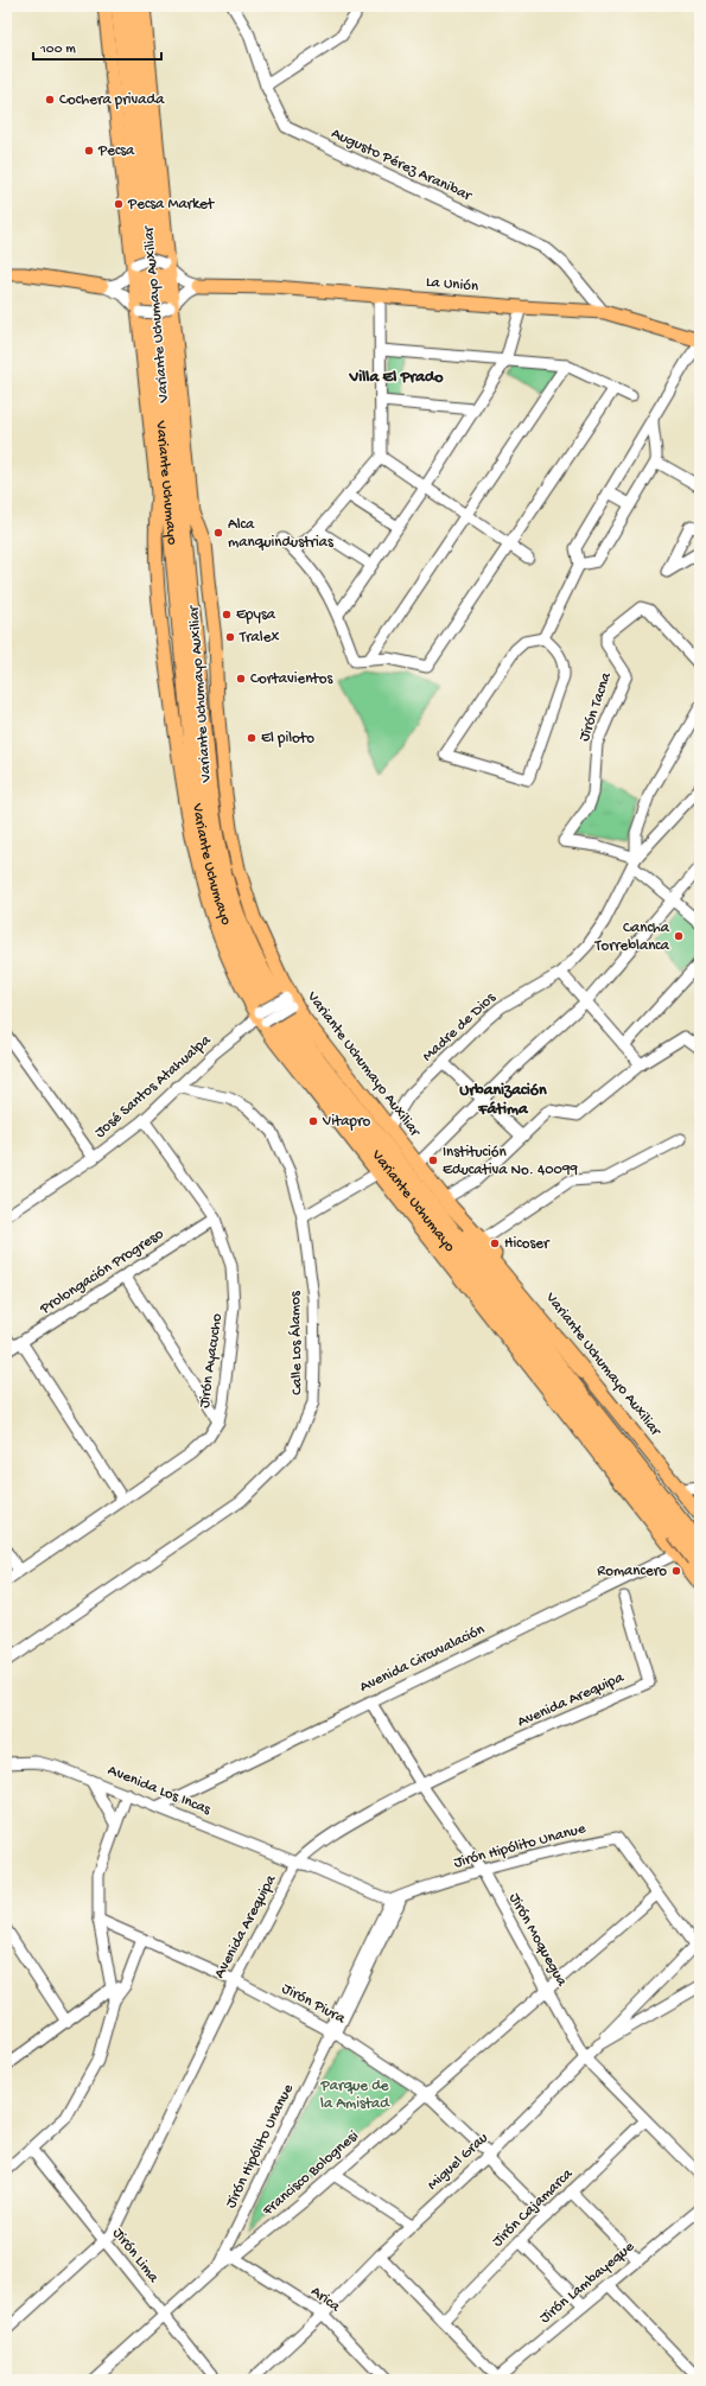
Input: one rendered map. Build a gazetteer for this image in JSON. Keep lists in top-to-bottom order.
{
  "streets": {
    "highway": ["Variante Uchumayo"],
    "main road": ["La Unión", "Variante Uchumayo Auxiliar"],
    "street": [
      "Augusto Pérez Aranibar",
      "Jirón Tacna",
      "Madre de Dios",
      "José Santos Atahualpa",
      "Prolongación Progreso",
      "Calle Los Álamos",
      "Jirón Ayacucho",
      "Avenida Circuvalación",
      "Avenida Arequipa",
      "Avenida Los Incas",
      "Jirón Hipólito Unanue",
      "Jirón Moquegua",
      "Jirón Piura",
      "Miguel Grau",
      "Francisco Bolognesi",
      "Jirón Cajamarca",
      "Jirón Lima",
      "Jirón Lambayeque",
      "Arica"
    ]
  },
  "crossings": [
    ["Augusto Pérez Aranibar", "La Unión"],
    ["La Unión", "Variante Uchumayo Auxiliar"],
    ["Variante Uchumayo Auxiliar", "Variante Uchumayo"],
    ["Variante Uchumayo Auxiliar", "Madre de Dios"],
    ["Variante Uchumayo Auxiliar", "José Santos Atahualpa"],
    ["Variante Uchumayo", "José Santos Atahualpa"],
    ["Variante Uchumayo", "Avenida Circuvalación"],
    ["Jirón Tacna", "Madre de Dios"],
    ["José Santos Atahualpa", "Calle Los Álamos"],
    ["José Santos Atahualpa", "Jirón Ayacucho"],
    ["Prolongación Progreso", "Jirón Ayacucho"],
    ["Avenida Circuvalación", "Avenida Los Incas"],
    ["Avenida Circuvalación", "Jirón Moquegua"],
    ["Avenida Arequipa", "Avenida Los Incas"],
    ["Avenida Arequipa", "Jirón Moquegua"],
    ["Avenida Arequipa", "Jirón Piura"],
    ["Avenida Arequipa", "Jirón Lima"],
    ["Avenida Los Incas", "Jirón Hipólito Unanue"],
    ["Jirón Hipólito Unanue", "Jirón Moquegua"],
    ["Jirón Hipólito Unanue", "Jirón Piura"],
    ["Jirón Hipólito Unanue", "Francisco Bolognesi"],
    ["Jirón Hipólito Unanue", "Arica"],
    ["Jirón Moquegua", "Miguel Grau"],
    ["Jirón Moquegua", "Francisco Bolognesi"],
    ["Jirón Moquegua", "Jirón Cajamarca"],
    ["Jirón Piura", "Miguel Grau"],
    ["Jirón Piura", "Francisco Bolognesi"],
    ["Jirón Piura", "Jirón Cajamarca"],
    ["Miguel Grau", "Arica"],
    ["Francisco Bolognesi", "Jirón Lima"],
    ["Francisco Bolognesi", "Arica"]
  ],
  "districts": ["Villa El Prado", "Urbanización Fátima"],
  "parks": ["Parque de la Amistad"],
  "places": [
    "Cochera privada",
    "Pecsa",
    "Pecsa Market",
    "Alca manquindustrias",
    "Epysa",
    "Tralex",
    "Cortavientos",
    "El piloto",
    "Cancha Torreblanca",
    "Vitapro",
    "Institución Educativa No. 40099",
    "Hicoser",
    "Romancero"
  ],
  "scale_bar": "100 m"
}
